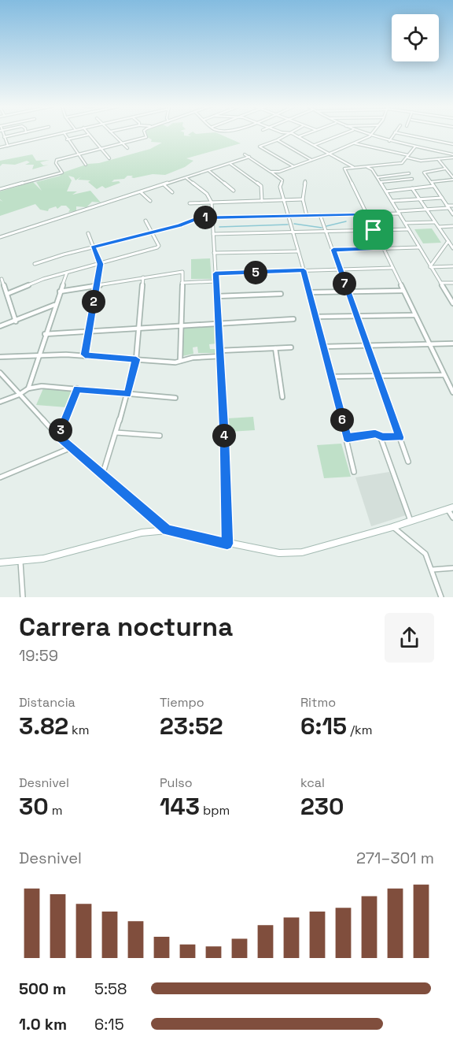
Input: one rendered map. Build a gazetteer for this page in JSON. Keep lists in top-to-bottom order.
{
  "page": {
    "pins": [
      "1",
      "5",
      "7",
      "2",
      "6",
      "3",
      "4"
    ],
    "heading": ["Carrera nocturna", "19:59"],
    "stats": [
      ["Distancia", "3.82 km"],
      ["Tiempo", "23:52"],
      ["Ritmo", "6:15 /km"],
      ["Desnivel", "30 m"],
      ["Pulso", "143 bpm"],
      ["kcal", "230"]
    ],
    "chart": ["Desnivel", "271–301 m"],
    "list": [
      {
        "name": "500 m",
        "note": "5:58"
      },
      {
        "name": "1.0 km",
        "note": "6:15"
      }
    ]
  }
}
